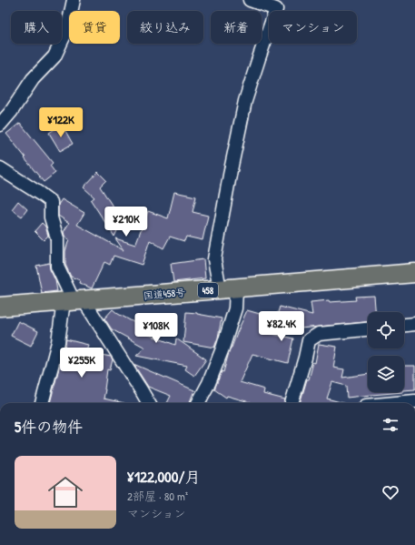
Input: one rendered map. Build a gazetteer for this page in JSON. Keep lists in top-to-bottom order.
{
  "streets": {
    "highway": ["458", "国道458号"]
  },
  "page": {
    "chip": [
      "購入",
      "賃貸",
      "絞り込み",
      "新着",
      "マンション"
    ],
    "price": [
      "¥122K",
      "¥210K",
      "¥82.4K",
      "¥108K",
      "¥255K"
    ],
    "heading": "5件の物件",
    "list": [
      {
        "name": "¥122,000/月",
        "note": "2部屋 · 80 m² · マンション"
      }
    ]
  }
}
